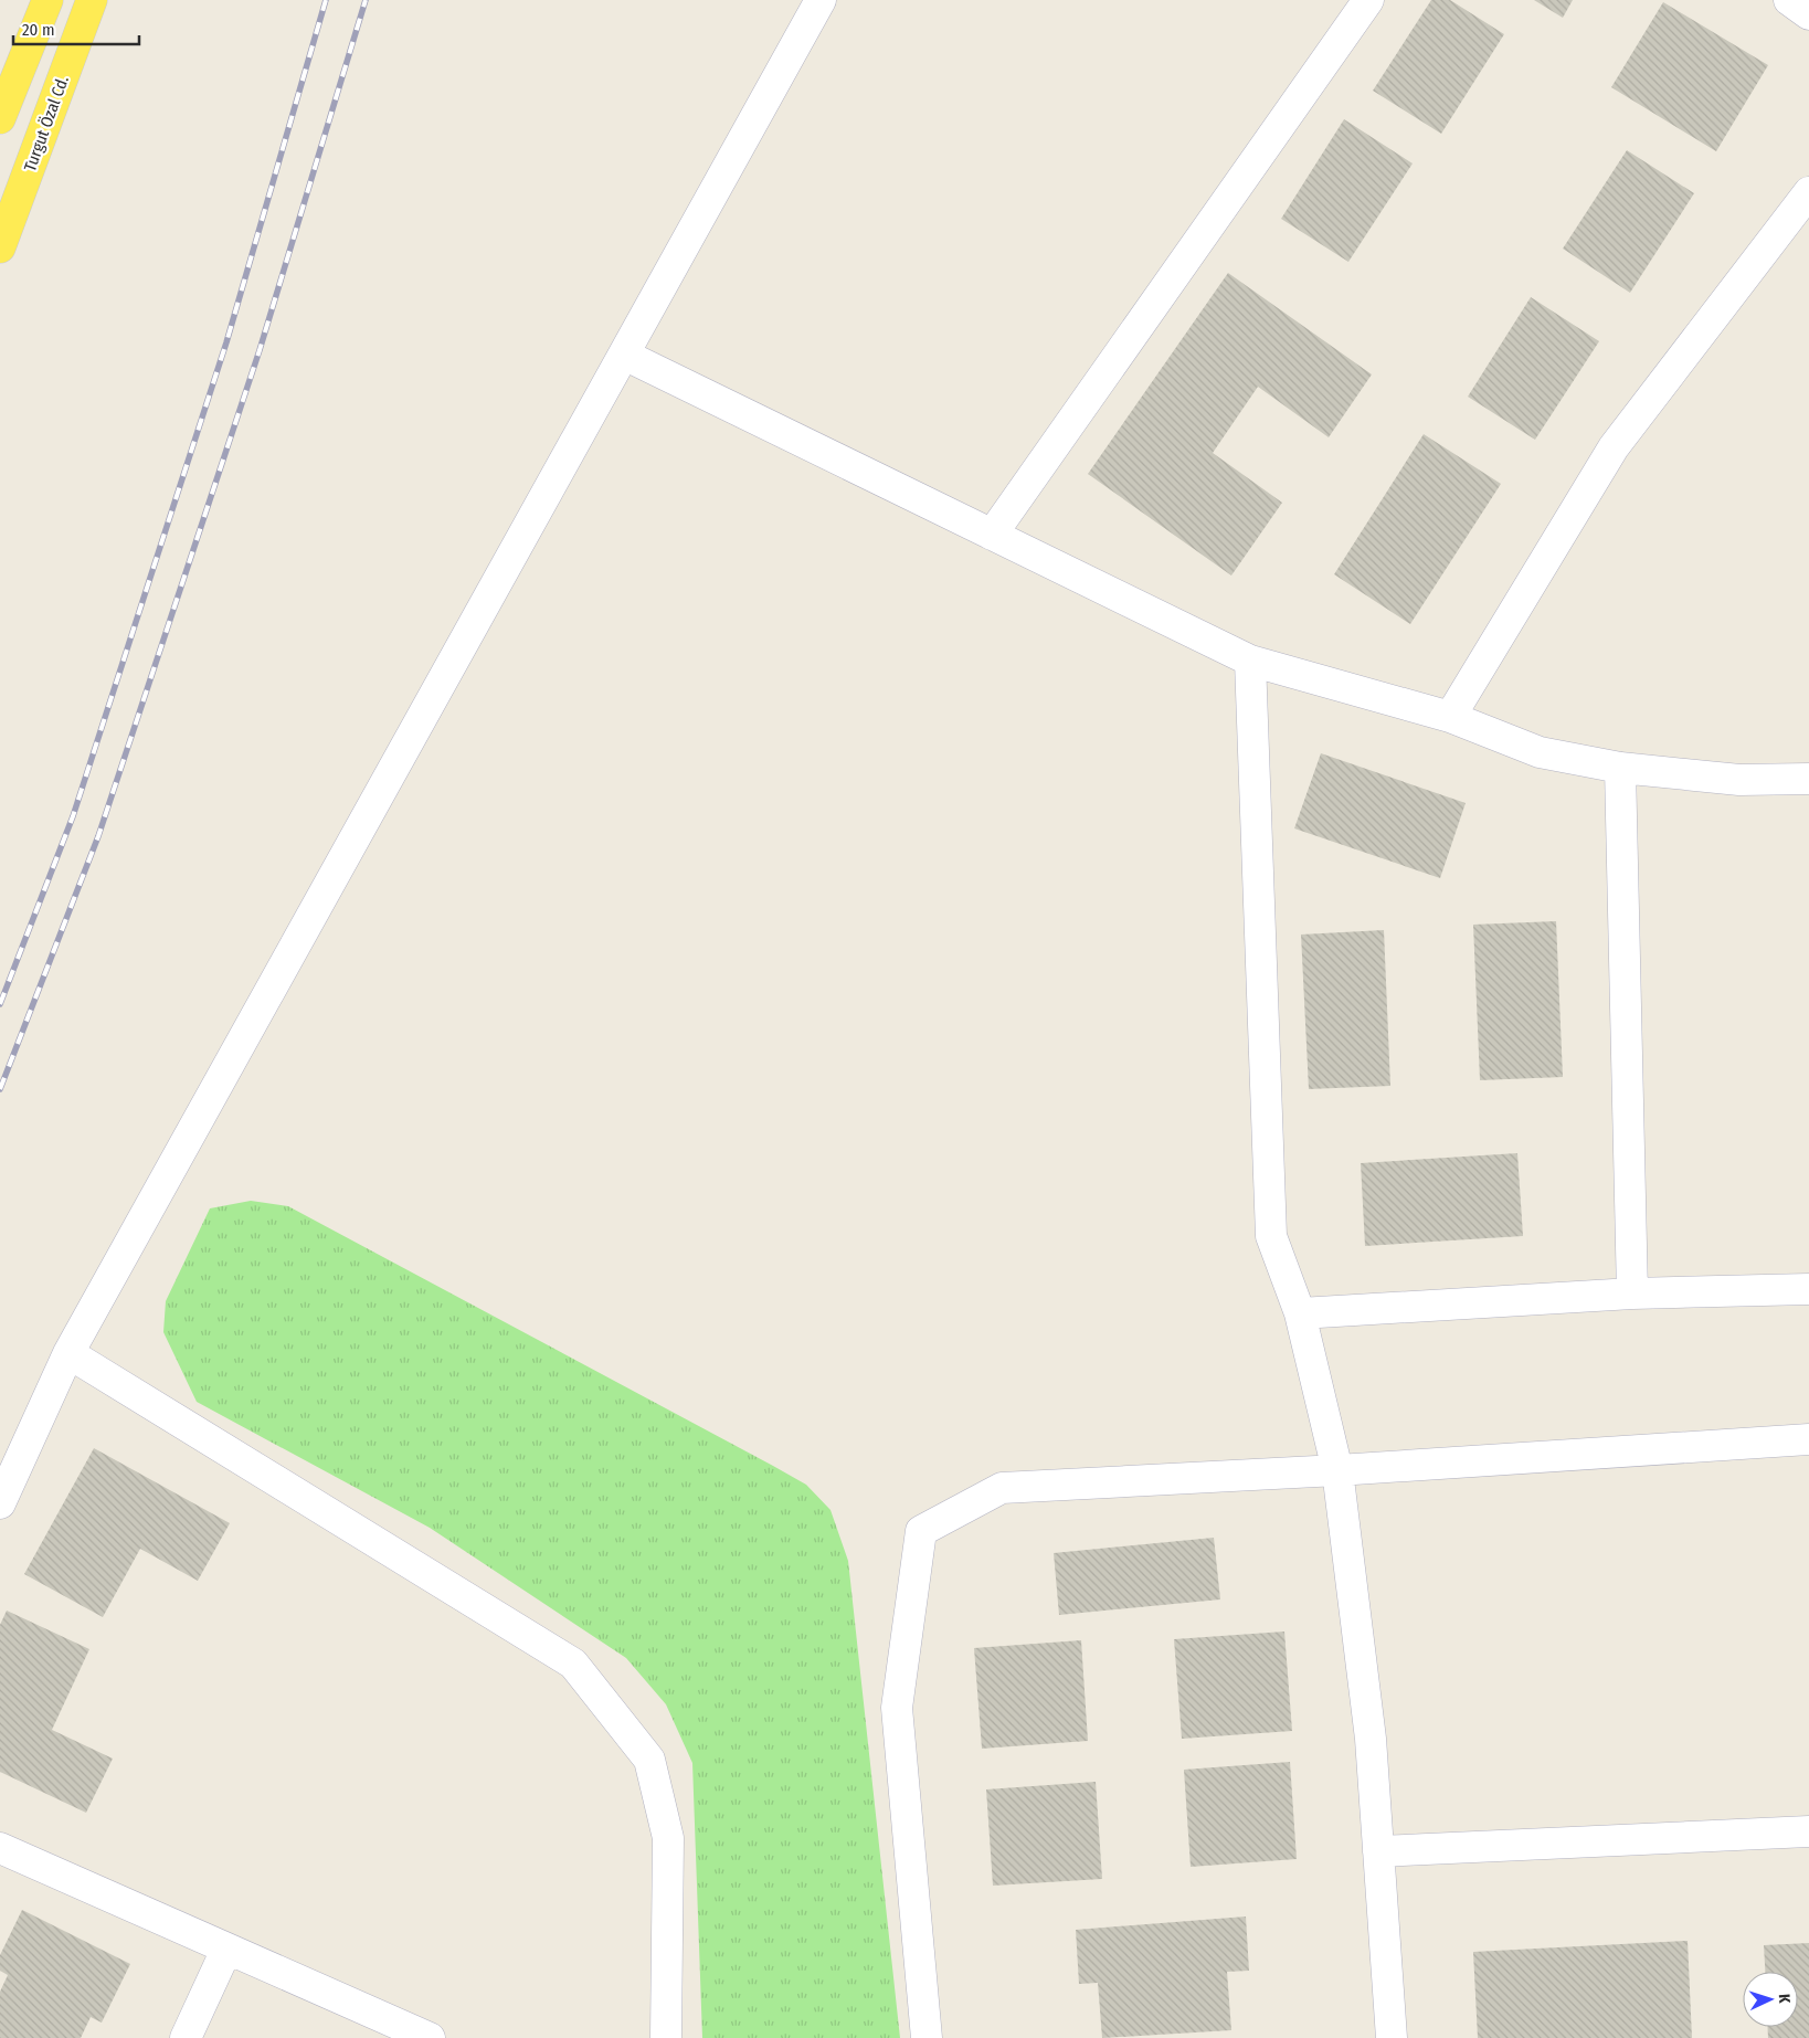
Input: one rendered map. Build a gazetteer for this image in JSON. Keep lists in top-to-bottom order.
{
  "streets": {
    "main road": ["Turgut Özal Cd."]
  },
  "scale_bar": "20 m",
  "north": "right"
}
